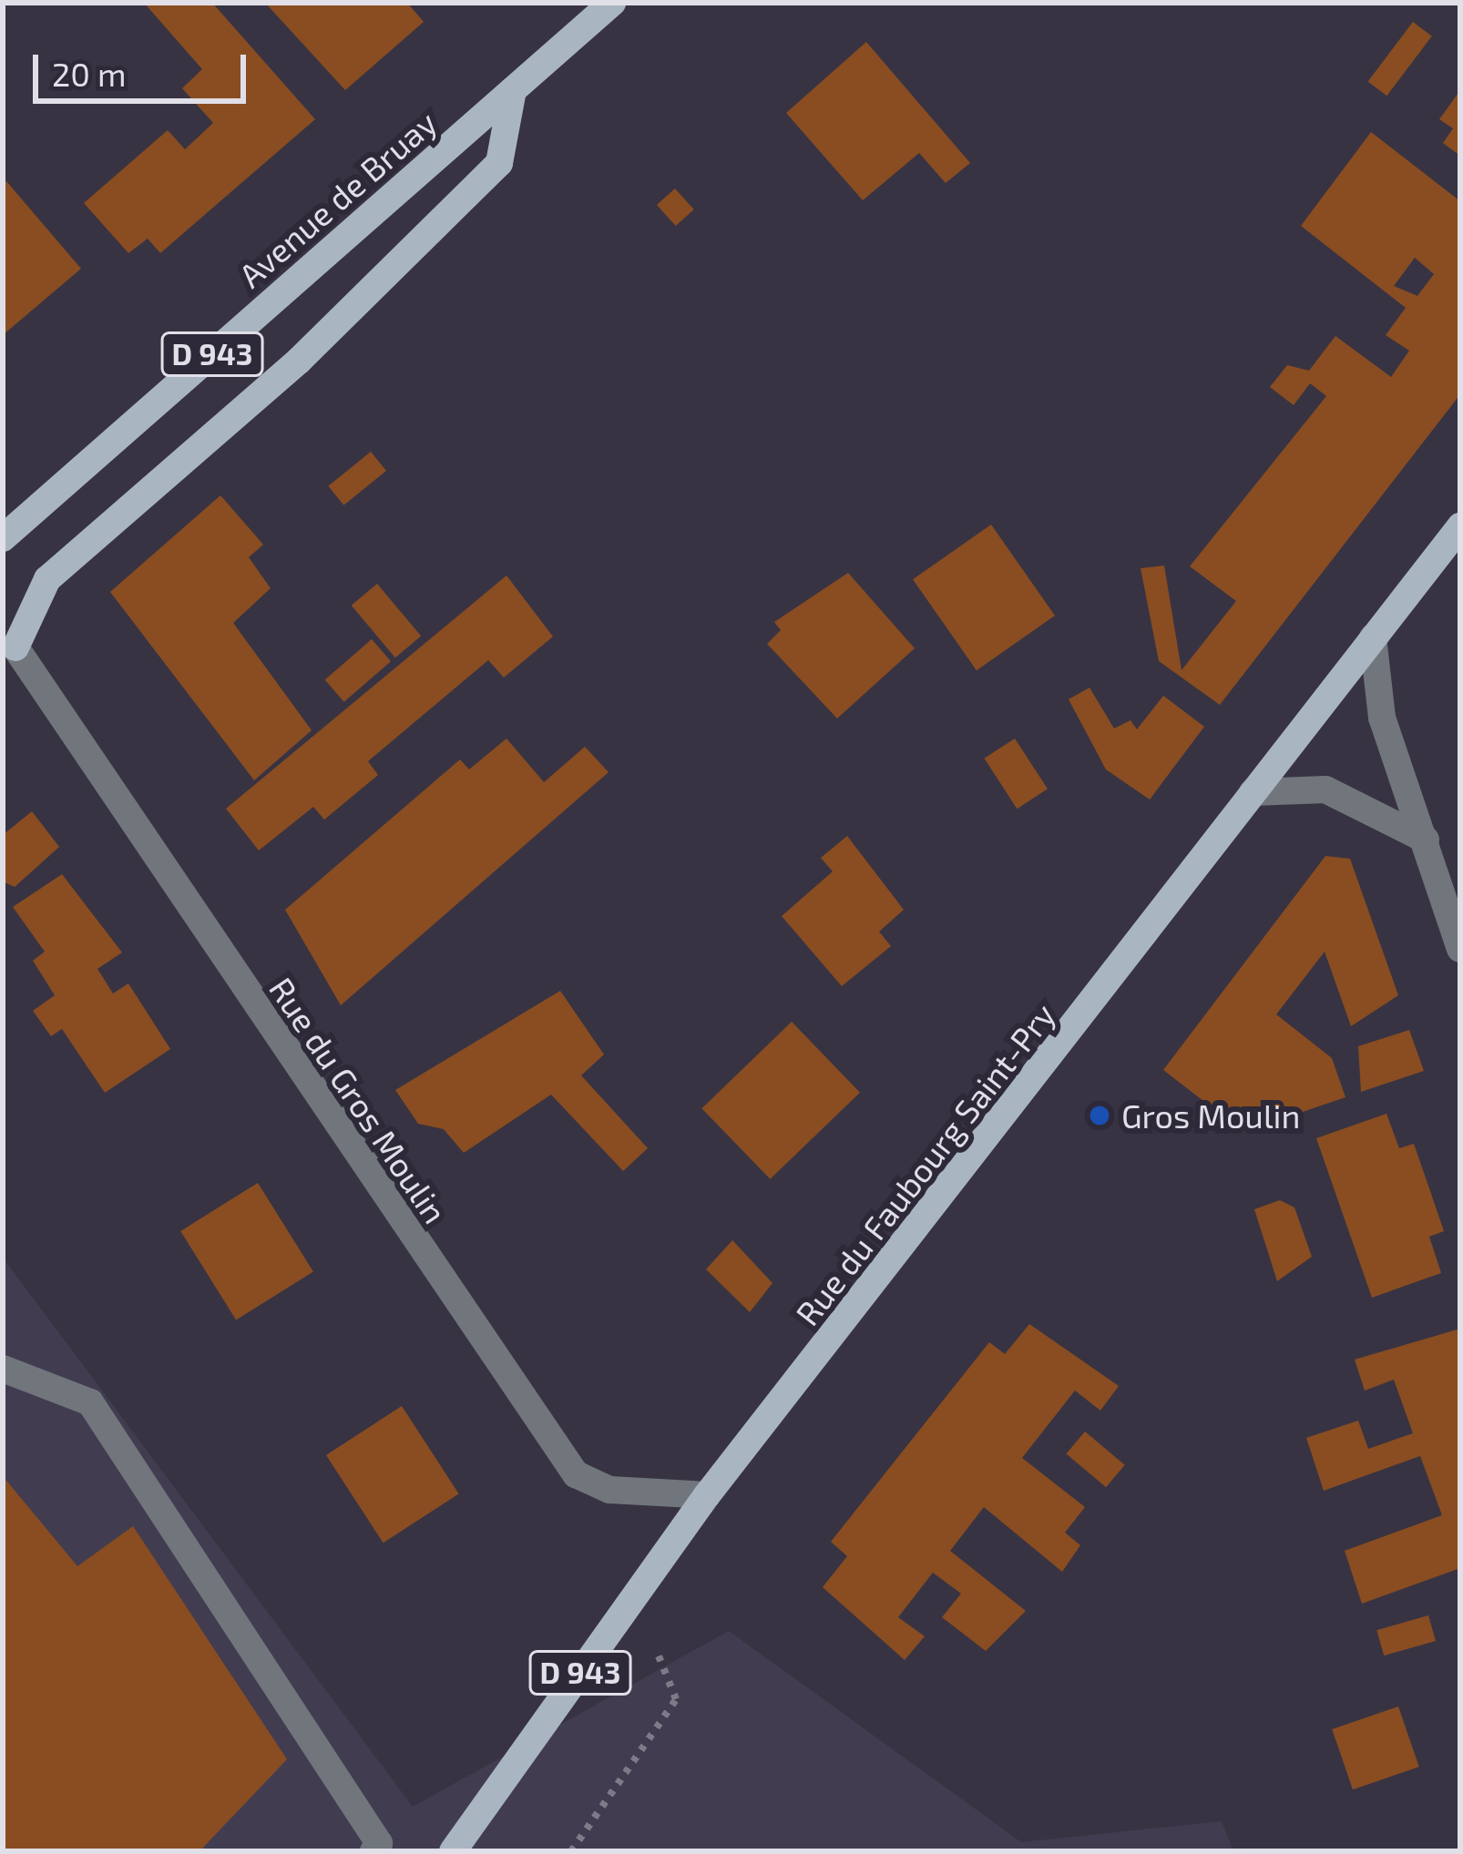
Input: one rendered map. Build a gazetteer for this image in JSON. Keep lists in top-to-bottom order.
{
  "streets": {
    "main road": ["Avenue de Bruay", "D 943", "Rue du Faubourg Saint-Pry"],
    "street": ["Rue du Gros Moulin"]
  },
  "crossings": [
    ["Rue du Gros Moulin", "Rue du Faubourg Saint-Pry"]
  ],
  "places": ["Gros Moulin"],
  "scale_bar": "20 m"
}
